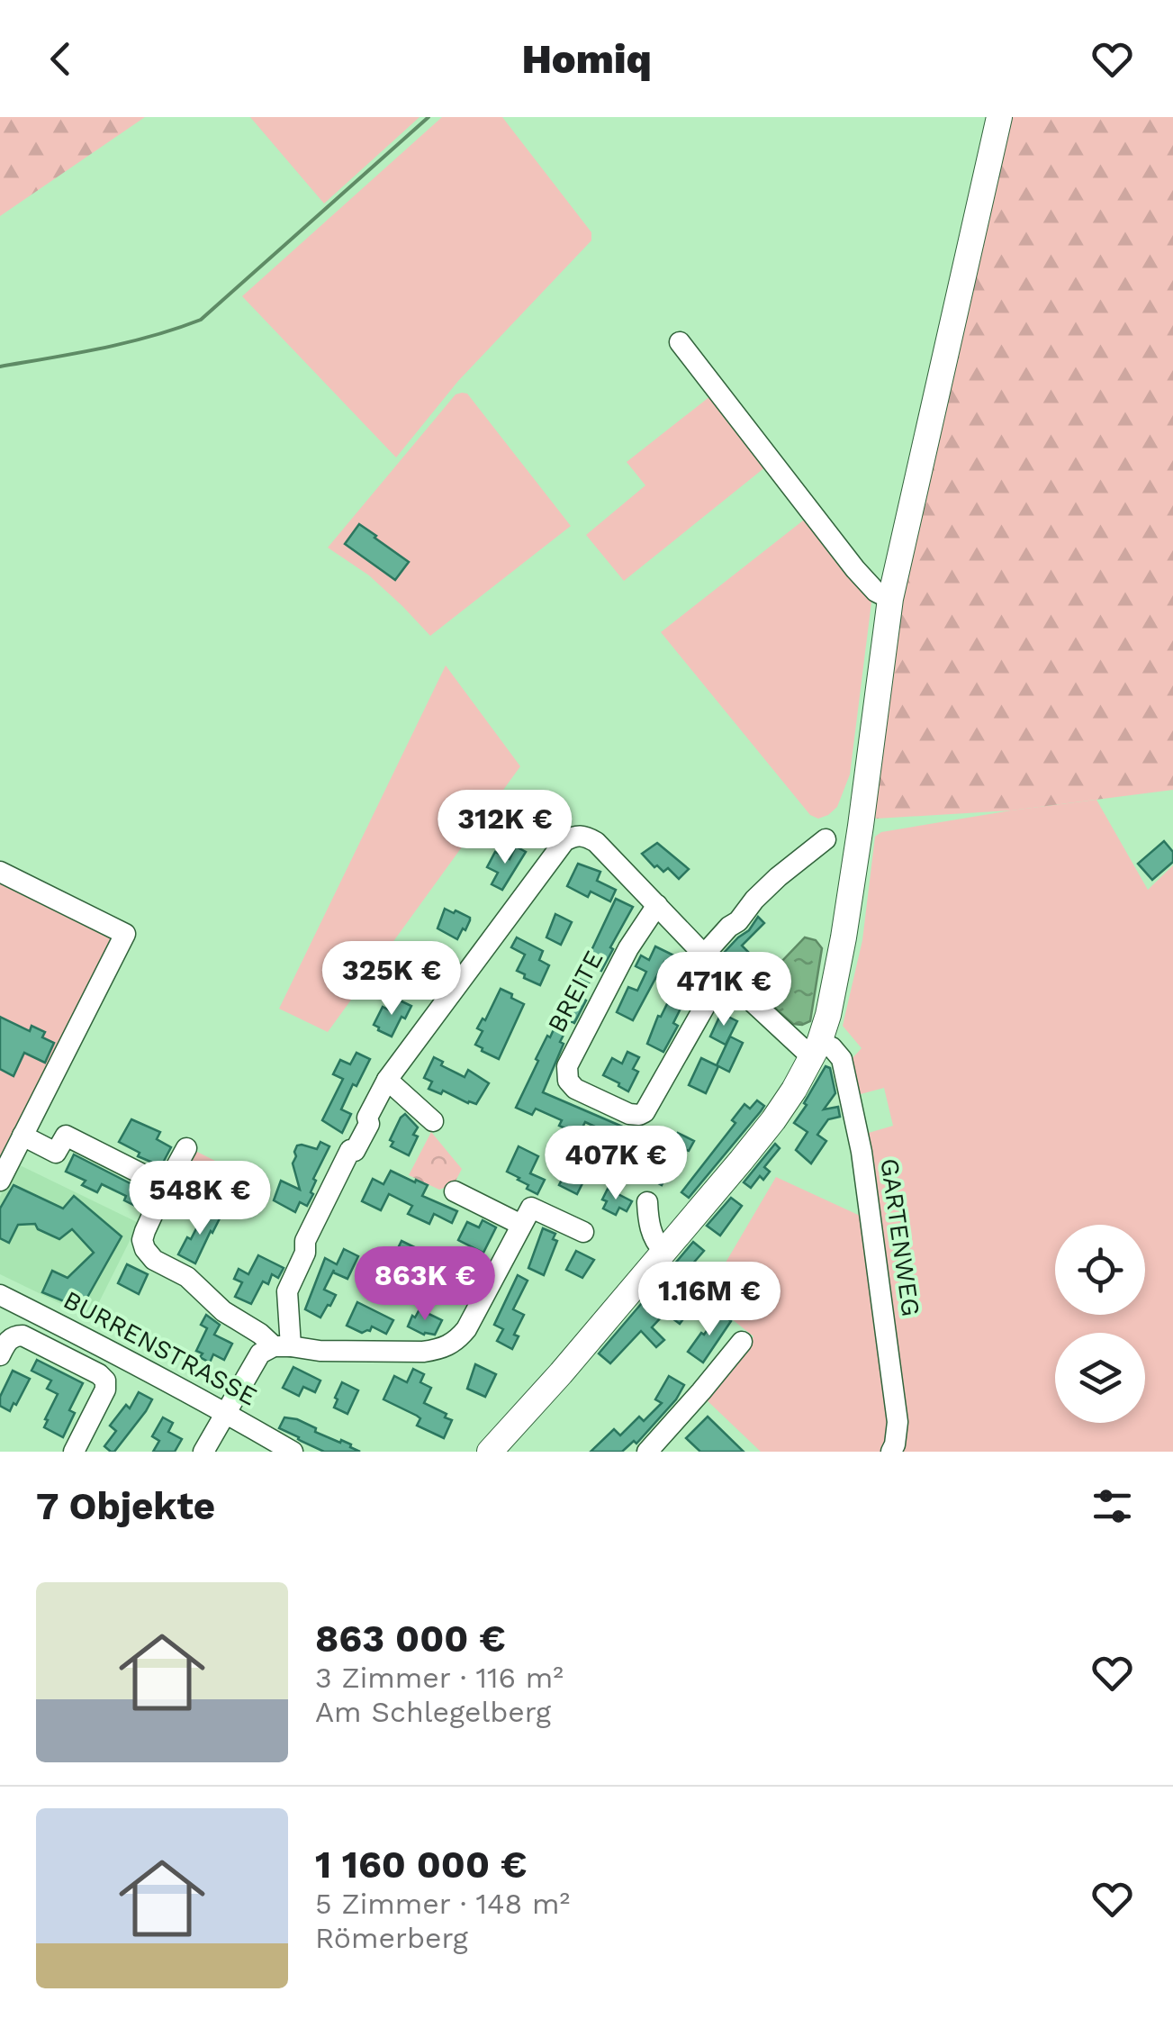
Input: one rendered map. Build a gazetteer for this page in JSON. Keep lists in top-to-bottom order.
{
  "streets": {
    "street": ["BREITE", "GARTENWEG", "BURRENSTRASSE"]
  },
  "crossings": [
    ["BREITE", "GARTENWEG"]
  ],
  "page": {
    "header": "Homiq",
    "price": [
      "312K €",
      "325K €",
      "471K €",
      "407K €",
      "548K €",
      "863K €",
      "1.16M €"
    ],
    "heading": "7 Objekte",
    "list": [
      {
        "name": "863 000 €",
        "note": "3 Zimmer · 116 m² · Am Schlegelberg"
      },
      {
        "name": "1 160 000 €",
        "note": "5 Zimmer · 148 m² · Römerberg"
      }
    ]
  }
}
